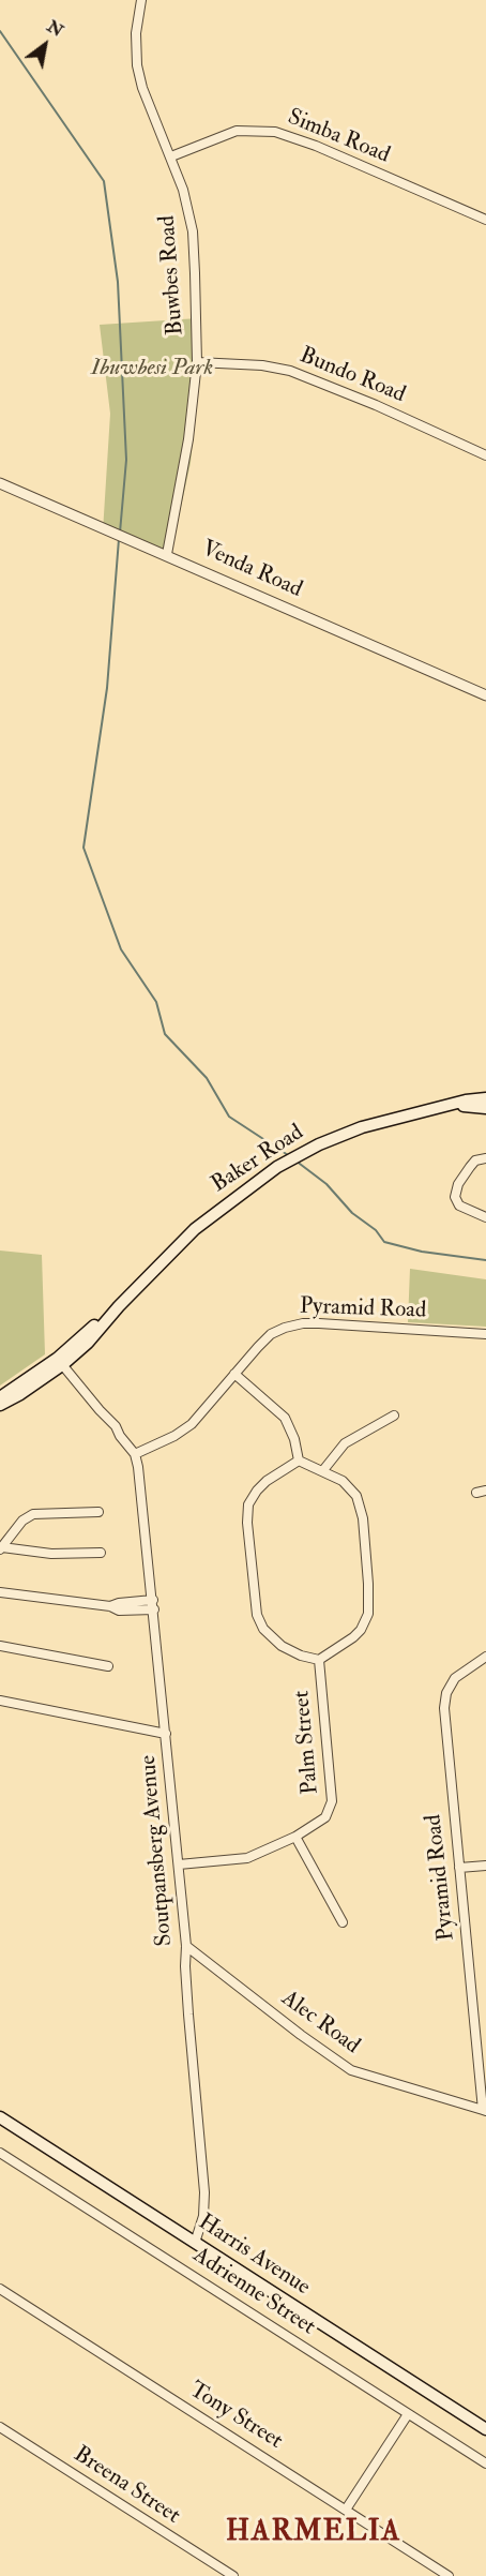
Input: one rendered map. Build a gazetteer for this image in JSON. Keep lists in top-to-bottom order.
{
  "streets": {
    "main road": ["Baker Road", "Harris Avenue"],
    "street": [
      "Simba Road",
      "Buwbes Road",
      "Bundo Road",
      "Venda Road",
      "Pyramid Road",
      "Palm Street",
      "Soutpansberg Avenue",
      "Alec Road",
      "Adrienne Street",
      "Tony Street",
      "Breena Street"
    ]
  },
  "crossings": [
    ["Simba Road", "Buwbes Road"],
    ["Buwbes Road", "Bundo Road"],
    ["Buwbes Road", "Venda Road"],
    ["Pyramid Road", "Soutpansberg Avenue"],
    ["Pyramid Road", "Alec Road"],
    ["Palm Street", "Soutpansberg Avenue"],
    ["Soutpansberg Avenue", "Alec Road"],
    ["Soutpansberg Avenue", "Harris Avenue"]
  ],
  "districts": ["HARMELIA"],
  "parks": ["Ibuwbesi Park"],
  "north": "top right"
}
